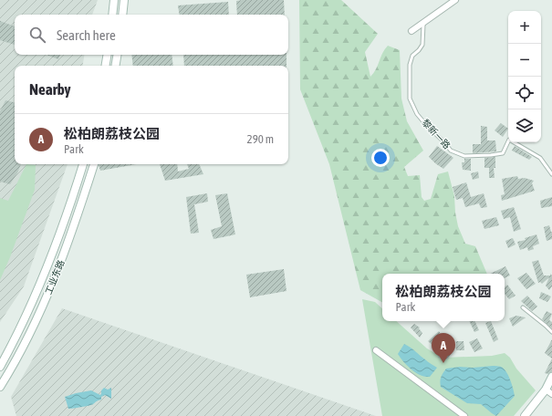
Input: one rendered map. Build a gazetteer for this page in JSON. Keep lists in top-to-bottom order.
{
  "streets": {
    "main road": ["工业东路"],
    "lane": ["黎新一路"]
  },
  "page": {
    "map_buttons": ["+", "−"],
    "search": "Search here",
    "heading": "Nearby",
    "list": [
      {
        "mark": "A",
        "name": "松柏朗荔枝公园",
        "note": "Park",
        "value": "290 m"
      }
    ],
    "popup": ["松柏朗荔枝公园", "Park"],
    "pins": "A"
  }
}
